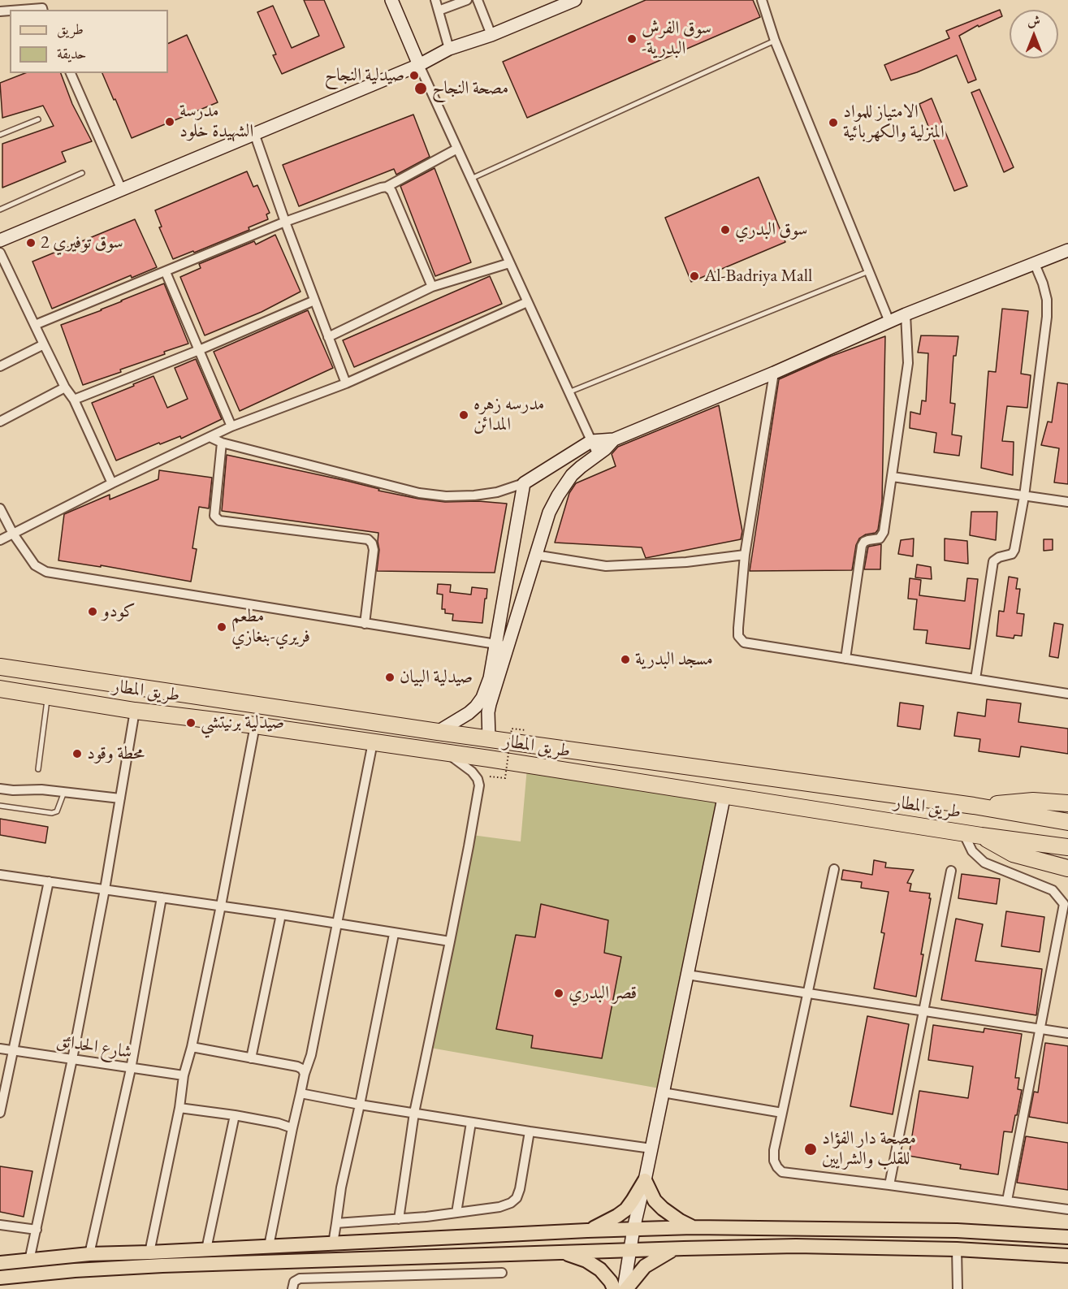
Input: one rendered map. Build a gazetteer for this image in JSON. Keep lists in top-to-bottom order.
{
  "streets": {
    "highway": ["طريق المطار"],
    "street": ["شارع الحدائق"]
  },
  "places": [
    "سوق الفرش -البدرية",
    "صيدلية النجاح",
    "مصحة النجاح",
    "مدرسة الشهيدة خلود",
    "الامتياز للمواد المنزلية والكهربائية",
    "سوق البدري",
    "سوق توفيري 2",
    "Al-Badriya Mall",
    "مدرسه زهره المدائن",
    "كودو",
    "مطعم فريري-بنغازي",
    "مسجد البدرية",
    "صيدلية البيان",
    "صيدلية برنيتشي",
    "محطة وقود",
    "قصر البدري",
    "مصحة دار الفؤاد للقلب والشرايين"
  ],
  "legend": ["طريق", "حديقة"],
  "north": "top"
}
